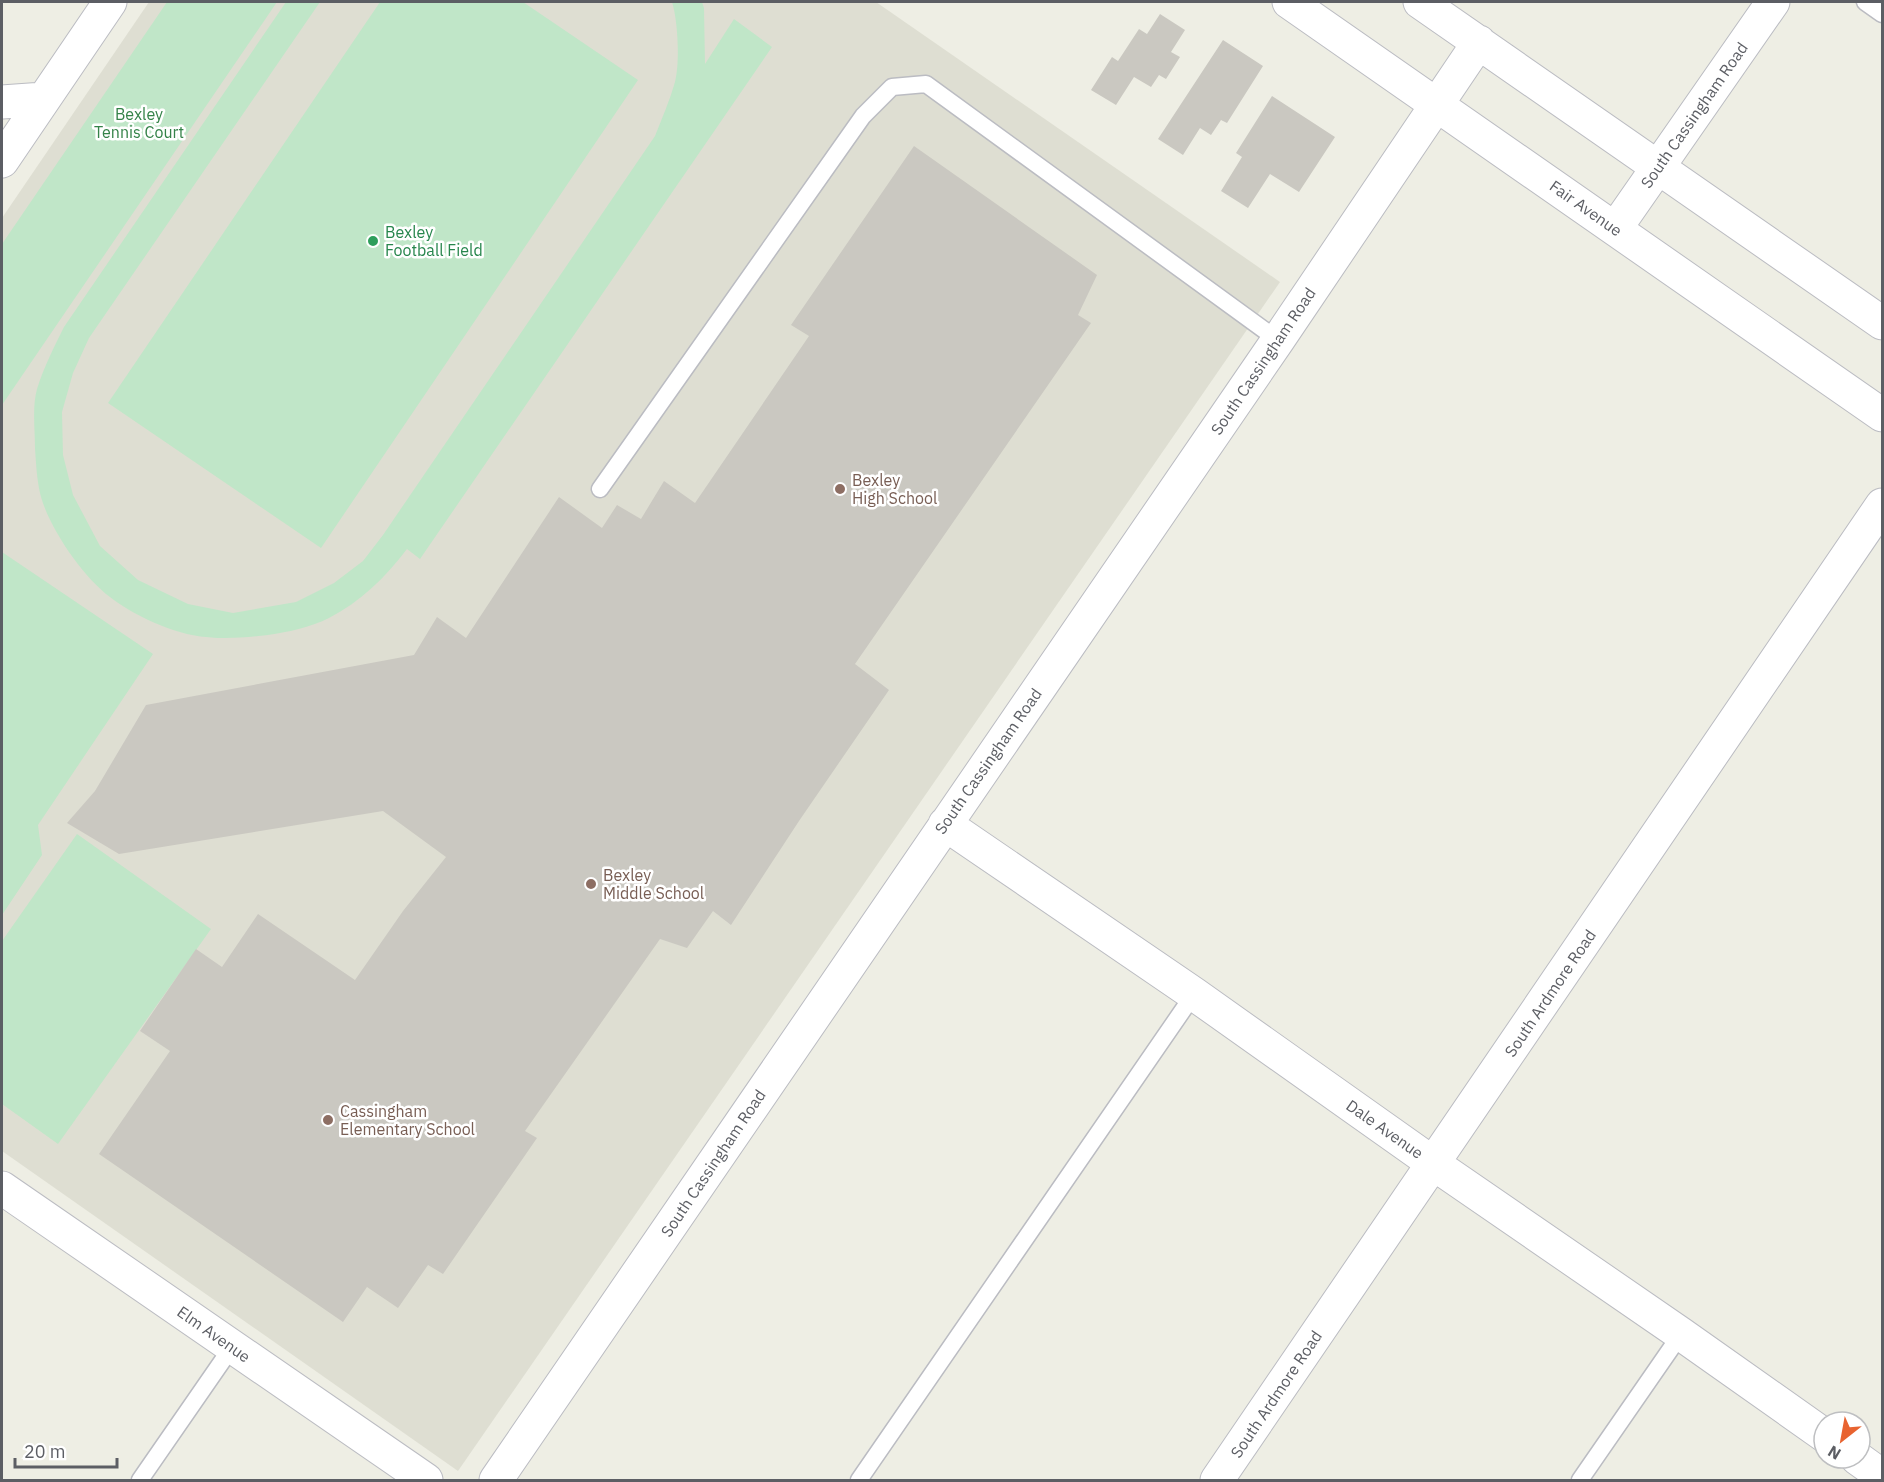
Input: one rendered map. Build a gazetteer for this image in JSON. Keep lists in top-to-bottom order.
{
  "streets": {
    "street": [
      "South Cassingham Road",
      "Fair Avenue",
      "South Ardmore Road",
      "Dale Avenue",
      "Elm Avenue"
    ]
  },
  "crossings": [
    ["South Cassingham Road", "Fair Avenue"],
    ["South Cassingham Road", "Dale Avenue"],
    ["South Ardmore Road", "Dale Avenue"]
  ],
  "parks": ["Bexley Tennis Court"],
  "places": [
    "Bexley Football Field",
    "Bexley High School",
    "Bexley Middle School",
    "Cassingham Elementary School"
  ],
  "scale_bar": "20 m",
  "north": "bottom left"
}
